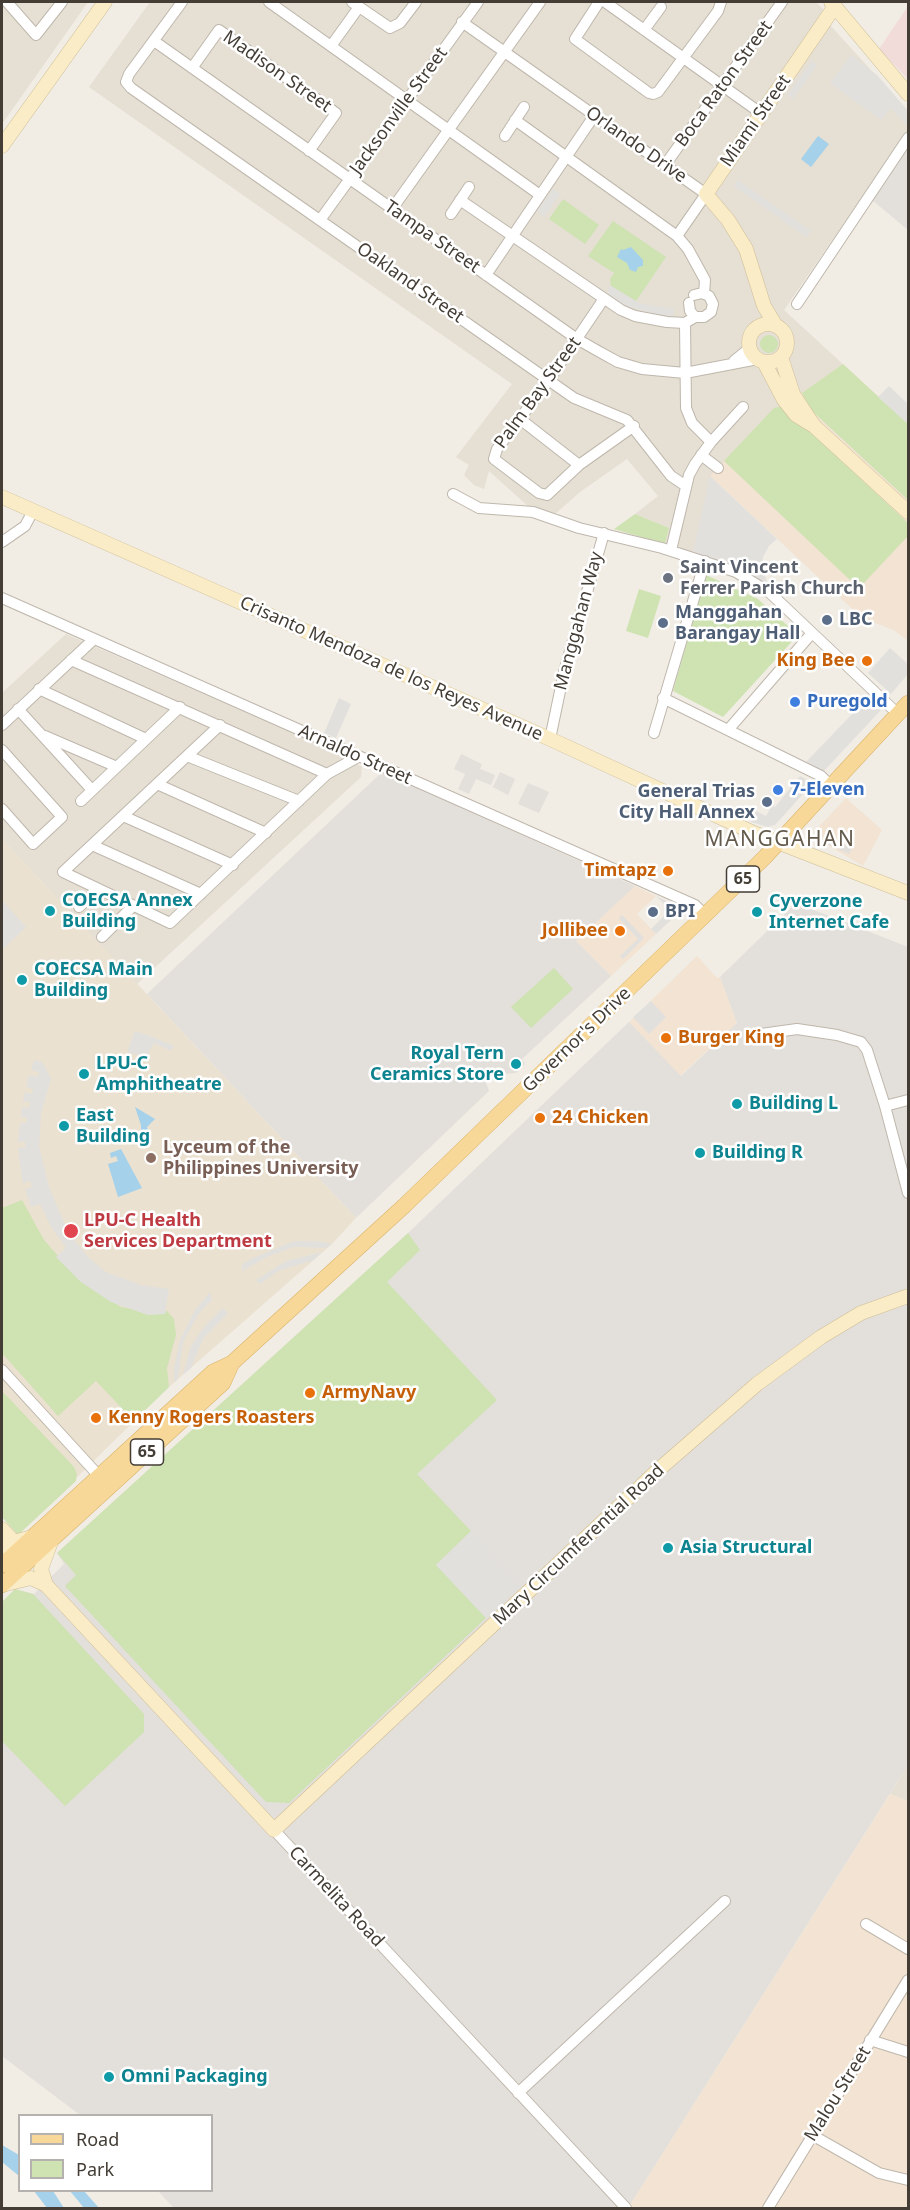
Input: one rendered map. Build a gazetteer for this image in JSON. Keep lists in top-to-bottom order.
{
  "streets": {
    "main road": ["65", "Governor's Drive"],
    "street": [
      "Madison Street",
      "Boca Raton Street",
      "Jacksonville Street",
      "Miami Street",
      "Orlando Drive",
      "Tampa Street",
      "Oakland Street",
      "Palm Bay Street",
      "Manggahan Way",
      "Crisanto Mendoza de los Reyes Avenue",
      "Arnaldo Street",
      "Mary Circumferential Road",
      "Carmelita Road",
      "Malou Street"
    ]
  },
  "crossings": [
    ["Madison Street", "Tampa Street"],
    ["Boca Raton Street", "Orlando Drive"],
    ["Jacksonville Street", "Orlando Drive"],
    ["Jacksonville Street", "Tampa Street"],
    ["Jacksonville Street", "Oakland Street"],
    ["Miami Street", "Orlando Drive"],
    ["Orlando Drive", "Tampa Street"],
    ["Tampa Street", "Oakland Street"],
    ["Tampa Street", "Palm Bay Street"],
    ["Oakland Street", "Palm Bay Street"],
    ["Manggahan Way", "Crisanto Mendoza de los Reyes Avenue"],
    ["Manggahan Way", "Governor's Drive"],
    ["Crisanto Mendoza de los Reyes Avenue", "Governor's Drive"],
    ["Arnaldo Street", "Governor's Drive"],
    ["Mary Circumferential Road", "Carmelita Road"]
  ],
  "districts": ["MANGGAHAN"],
  "places": [
    "Saint Vincent Ferrer Parish Church",
    "LBC",
    "Manggahan Barangay Hall",
    "King Bee",
    "Puregold",
    "7-Eleven",
    "General Trias City Hall Annex",
    "Timtapz",
    "COECSA Annex Building",
    "BPI",
    "Cyverzone Internet Cafe",
    "Jollibee",
    "COECSA Main Building",
    "Burger King",
    "Royal Tern Ceramics Store",
    "LPU-C Amphitheatre",
    "Building L",
    "24 Chicken",
    "East Building",
    "Building R",
    "Lyceum of the Philippines University",
    "LPU-C Health Services Department",
    "ArmyNavy",
    "Kenny Rogers Roasters",
    "Asia Structural",
    "Omni Packaging"
  ],
  "legend": ["Road", "Park"]
}
